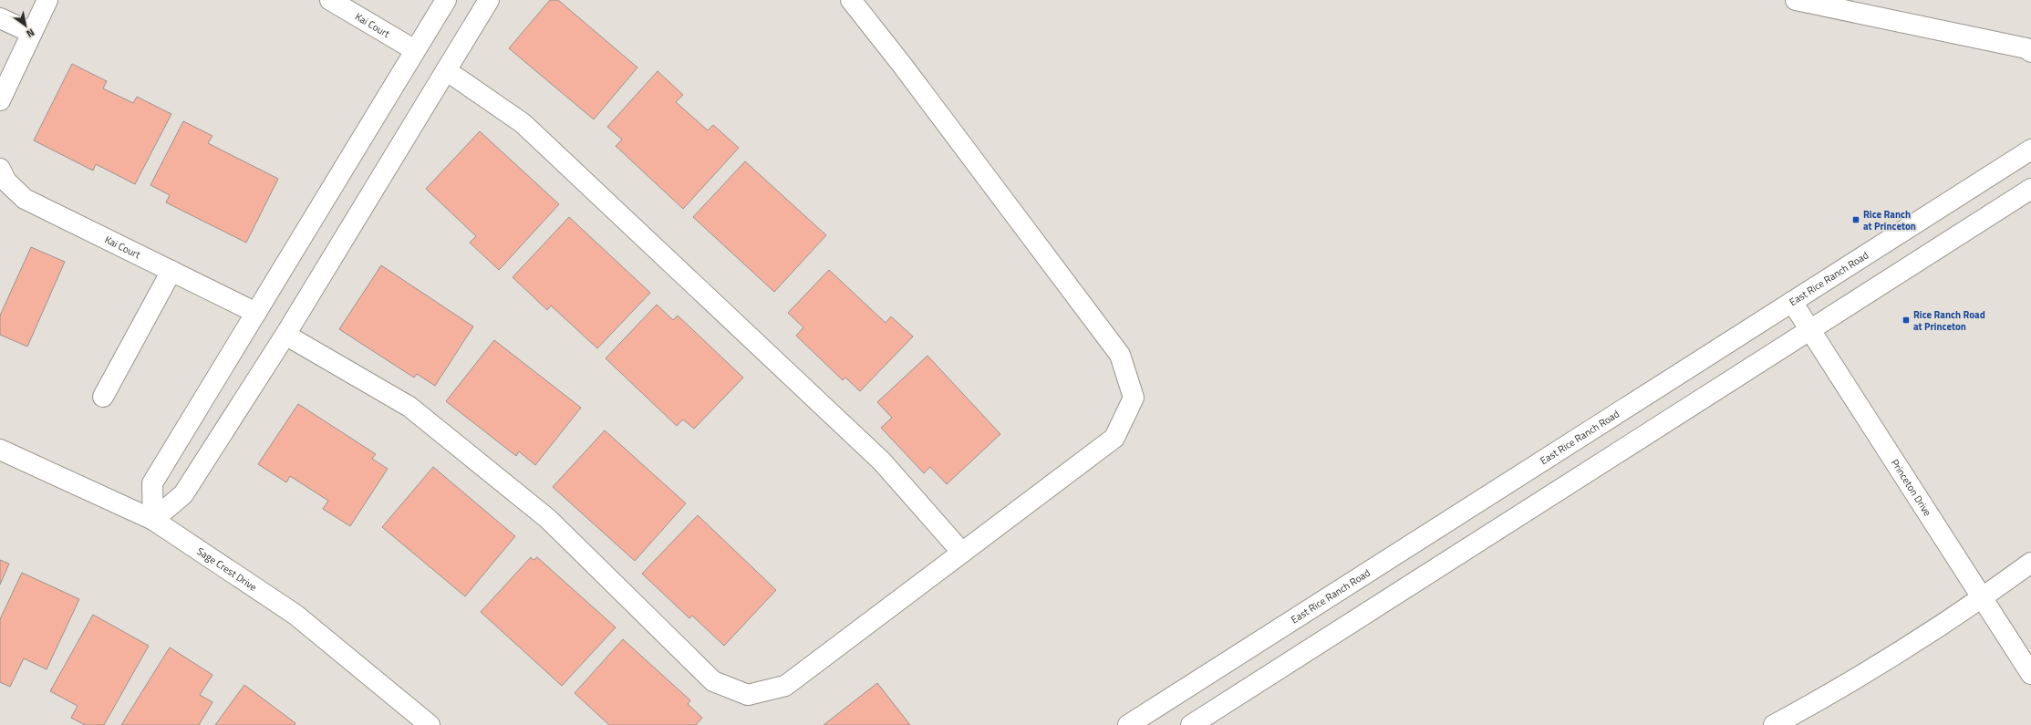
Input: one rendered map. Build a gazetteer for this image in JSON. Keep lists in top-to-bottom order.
{
  "streets": {
    "street": [
      "Kai Court",
      "East Rice Ranch Road",
      "Princeton Drive",
      "Sage Crest Drive"
    ]
  },
  "crossings": [
    ["East Rice Ranch Road", "Princeton Drive"]
  ],
  "places": {
    "transit": ["Rice Ranch at Princeton", "Rice Ranch Road at Princeton"]
  },
  "north": "bottom right"
}
